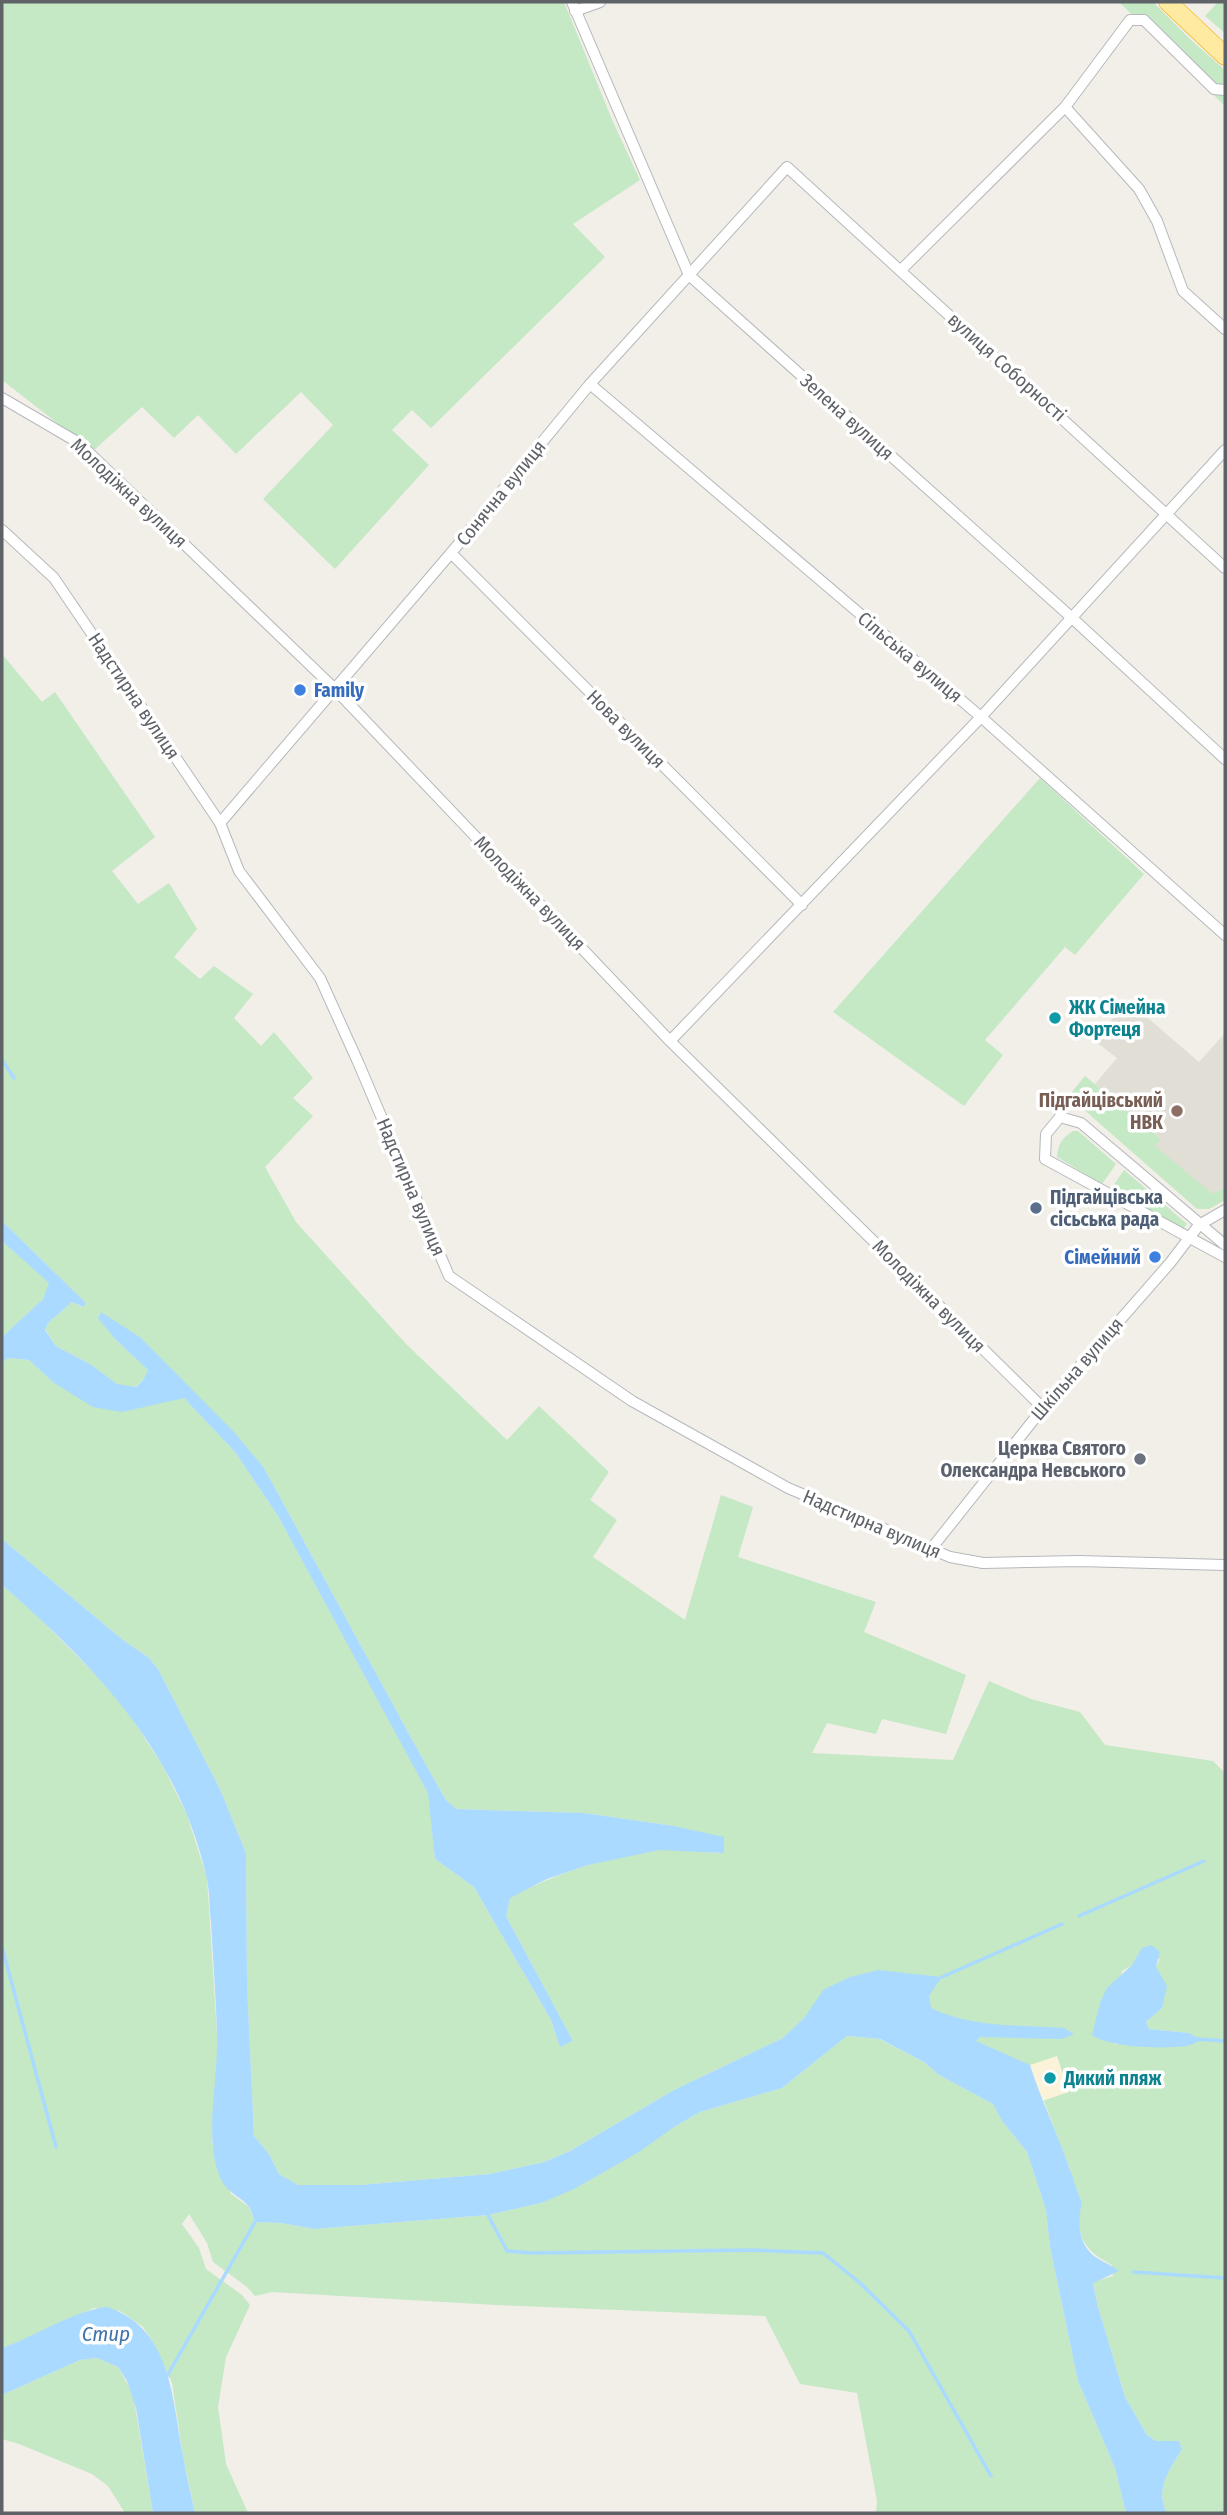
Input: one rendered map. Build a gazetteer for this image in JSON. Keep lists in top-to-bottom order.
{
  "streets": {
    "street": [
      "вулиця Соборності",
      "Зелена вулиця",
      "Молодіжна вулиця",
      "Сонячна вулиця",
      "Сільська вулиця",
      "Надстирна вулиця",
      "Нова вулиця",
      "Шкільна вулиця"
    ]
  },
  "crossings": [
    ["вулиця Соборності", "Сонячна вулиця"],
    ["Зелена вулиця", "Сонячна вулиця"],
    ["Молодіжна вулиця", "Сонячна вулиця"],
    ["Молодіжна вулиця", "Шкільна вулиця"],
    ["Сонячна вулиця", "Сільська вулиця"],
    ["Сонячна вулиця", "Надстирна вулиця"],
    ["Сонячна вулиця", "Нова вулиця"],
    ["Надстирна вулиця", "Шкільна вулиця"]
  ],
  "water": ["Стир"],
  "places": [
    "Family",
    "ЖК Сімейна Фортеця",
    "Підгайцівський НВК",
    "Підгайцівська сісьська рада",
    "Сімейний",
    "Церква Святого Олександра Невського",
    "Дикий пляж"
  ]
}
